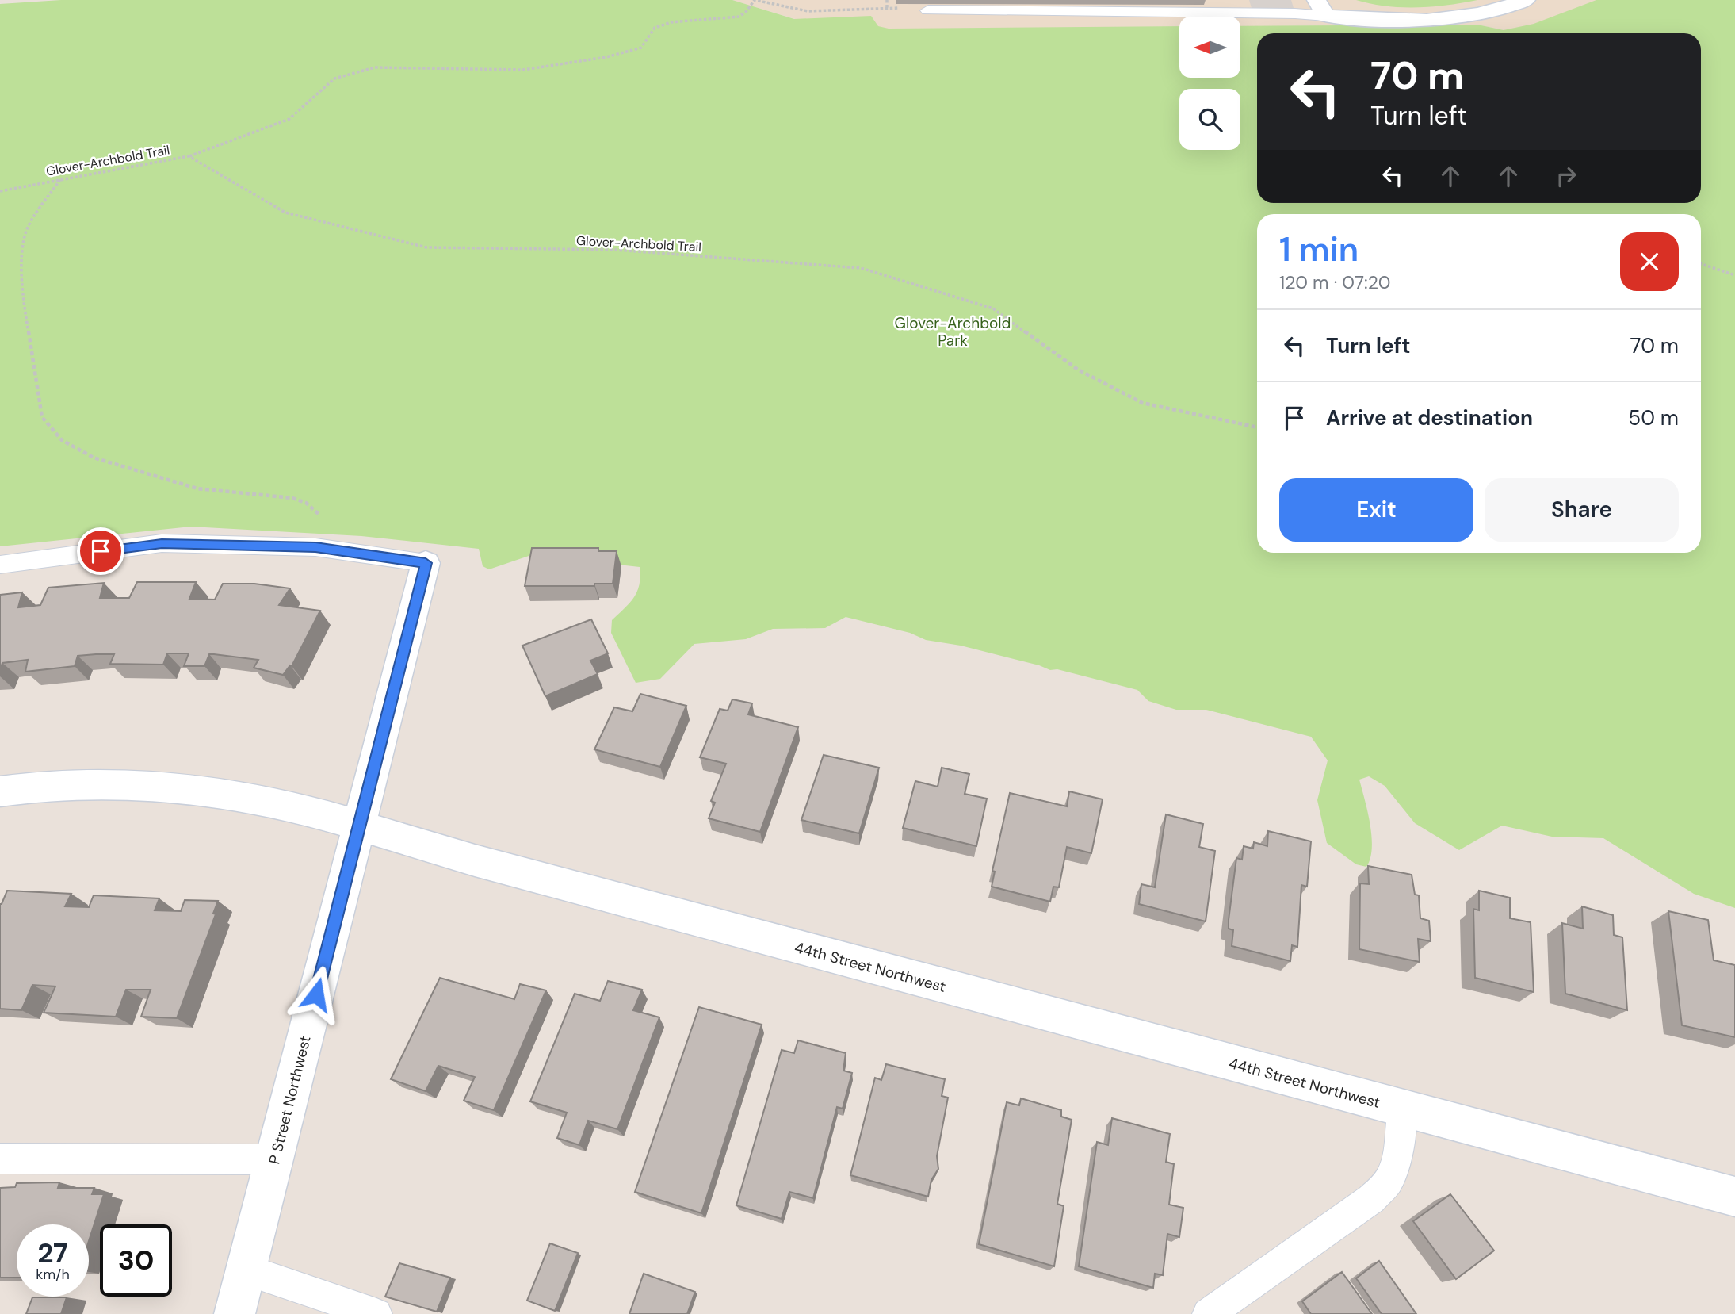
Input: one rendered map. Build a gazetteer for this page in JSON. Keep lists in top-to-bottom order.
{
  "streets": {
    "street": ["44th Street Northwest", "P Street Northwest"],
    "path": ["Glover-Archbold Trail"]
  },
  "crossings": [
    ["44th Street Northwest", "P Street Northwest"]
  ],
  "parks": ["Glover-Archbold Park"],
  "north": "left",
  "page": {
    "turn": ["70 m", "Turn left"],
    "heading": ["1 min", "120 m · 07:20"],
    "list": [
      {
        "name": "Turn left",
        "value": "70 m"
      },
      {
        "name": "Arrive at destination",
        "value": "50 m"
      }
    ],
    "buttons": ["Exit", "Share"],
    "speed": "27 km/h",
    "limit": "30"
  }
}
